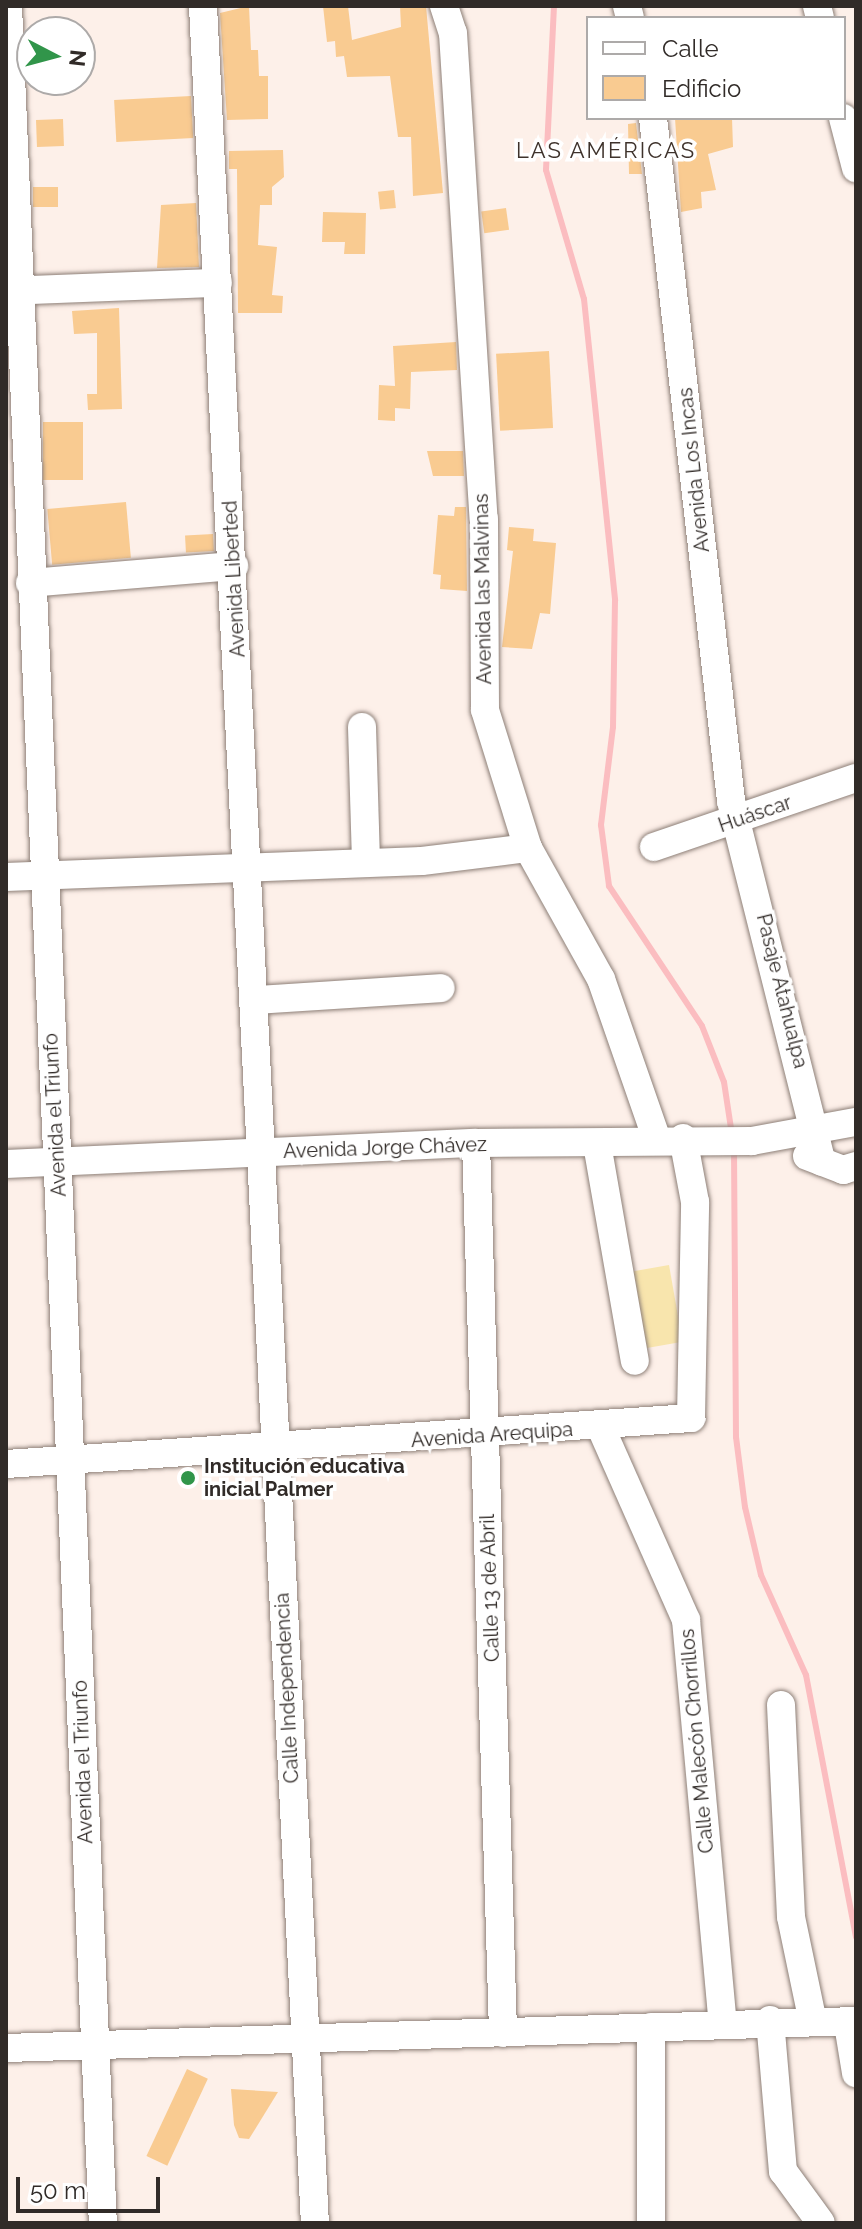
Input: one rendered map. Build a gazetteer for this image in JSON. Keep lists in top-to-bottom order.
{
  "streets": {
    "street": [
      "Avenida Los Incas",
      "Avenida Liberted",
      "Avenida las Malvinas",
      "Huáscar",
      "Pasaje Atahualpa",
      "Avenida el Triunfo",
      "Avenida Jorge Chávez",
      "Avenida Arequipa",
      "Calle 13 de Abril",
      "Calle Independencia",
      "Calle Malecón Chorrillos"
    ]
  },
  "crossings": [
    ["Avenida Los Incas", "Huáscar"],
    ["Avenida Los Incas", "Pasaje Atahualpa"],
    ["Avenida Liberted", "Avenida Jorge Chávez"],
    ["Avenida Liberted", "Calle Independencia"],
    ["Avenida las Malvinas", "Avenida Jorge Chávez"],
    ["Avenida las Malvinas", "Avenida Arequipa"],
    ["Huáscar", "Pasaje Atahualpa"],
    ["Avenida el Triunfo", "Avenida Jorge Chávez"],
    ["Avenida el Triunfo", "Avenida Arequipa"],
    ["Avenida Jorge Chávez", "Calle 13 de Abril"],
    ["Avenida Jorge Chávez", "Calle Independencia"],
    ["Avenida Arequipa", "Calle 13 de Abril"],
    ["Avenida Arequipa", "Calle Independencia"],
    ["Avenida Arequipa", "Calle Malecón Chorrillos"]
  ],
  "districts": ["LAS AMÉRICAS"],
  "places": ["Institución educativa inicial Palmer"],
  "legend": ["Calle", "Edificio"],
  "scale_bar": "50 m",
  "north": "right"
}
